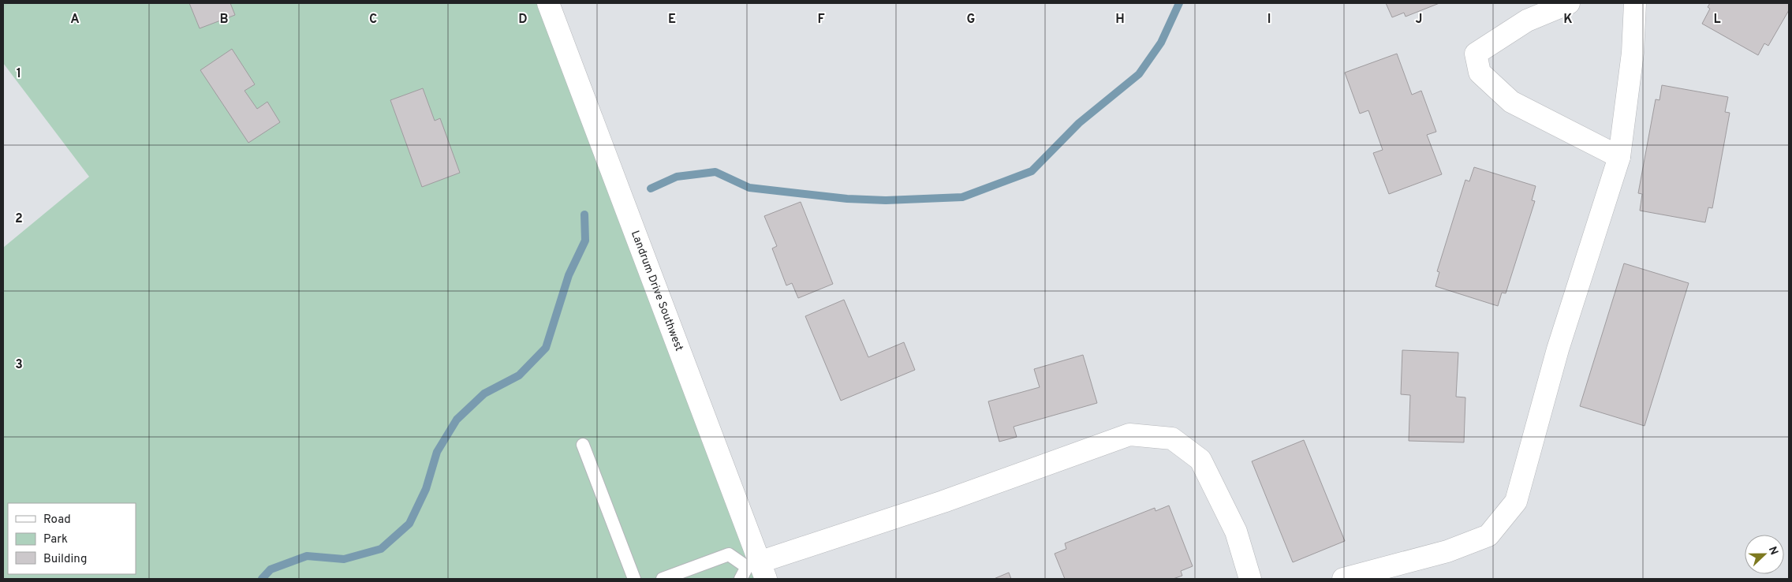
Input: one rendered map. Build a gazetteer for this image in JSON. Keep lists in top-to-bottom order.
{
  "streets": {
    "street": ["Landrum Drive Southwest"]
  },
  "legend": ["Road", "Park", "Building"],
  "north": "right",
  "grid": {
    "columns": [
      "A",
      "B",
      "C",
      "D",
      "E",
      "F",
      "G",
      "H",
      "I",
      "J",
      "K",
      "L"
    ],
    "rows": ["1", "2", "3"]
  }
}
